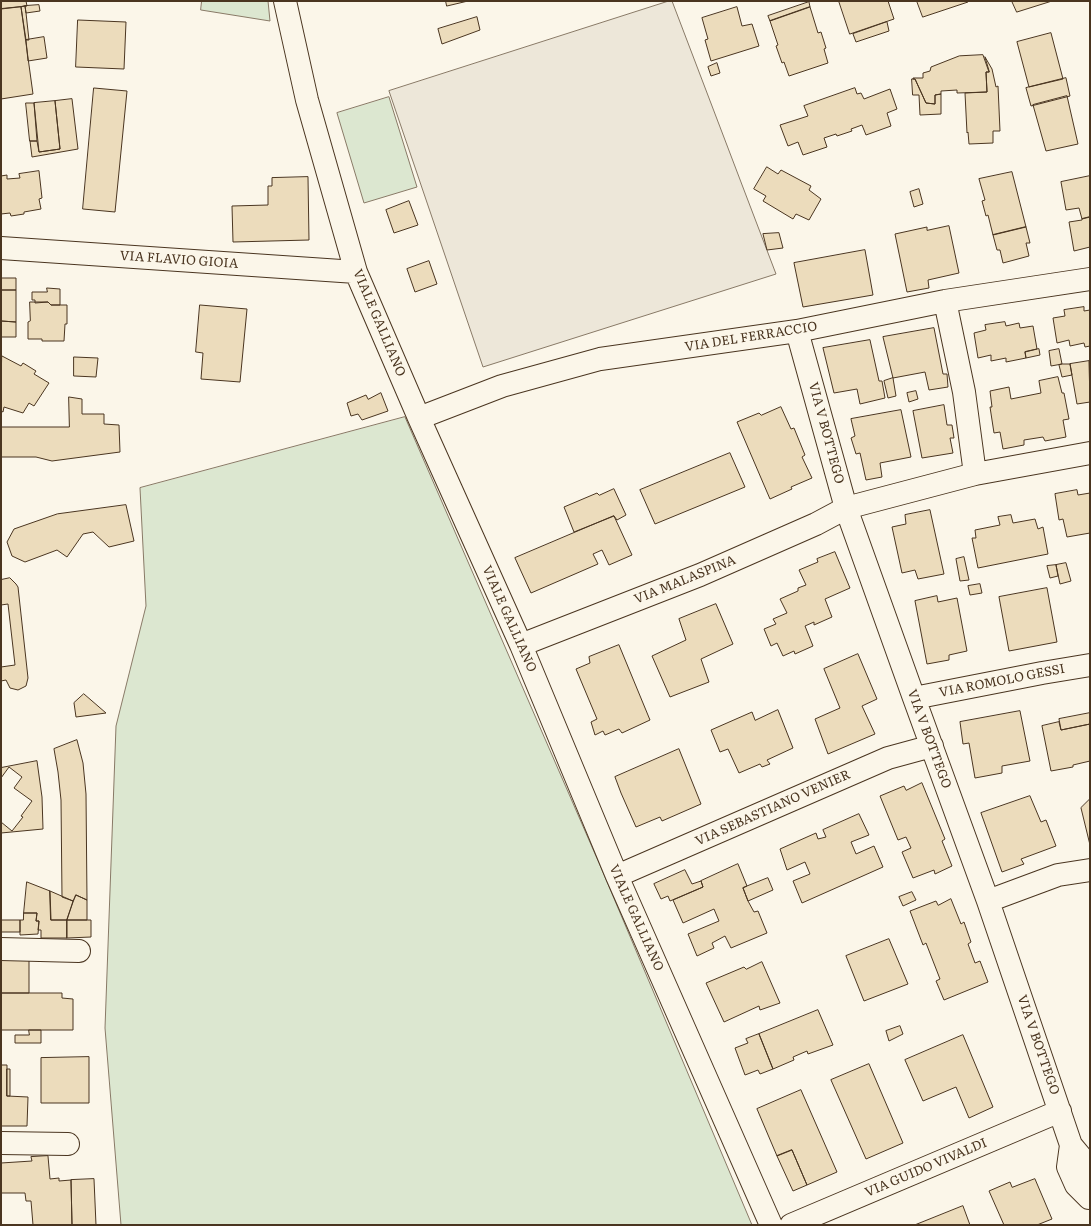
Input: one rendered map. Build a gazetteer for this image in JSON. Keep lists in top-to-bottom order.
{
  "streets": {
    "street": [
      "VIA FLAVIO GIOIA",
      "VIALE GALLIANO",
      "VIA DEL FERRACCIO",
      "VIA V BOTTEGO",
      "VIA MALASPINA",
      "VIA ROMOLO GESSI",
      "VIA SEBASTIANO VENIER",
      "VIA GUIDO VIVALDI"
    ]
  },
  "crossings": [
    ["VIA FLAVIO GIOIA", "VIALE GALLIANO"],
    ["VIALE GALLIANO", "VIA DEL FERRACCIO"],
    ["VIALE GALLIANO", "VIA MALASPINA"],
    ["VIALE GALLIANO", "VIA SEBASTIANO VENIER"],
    ["VIA DEL FERRACCIO", "VIA V BOTTEGO"],
    ["VIA V BOTTEGO", "VIA MALASPINA"],
    ["VIA V BOTTEGO", "VIA ROMOLO GESSI"],
    ["VIA V BOTTEGO", "VIA SEBASTIANO VENIER"],
    ["VIA V BOTTEGO", "VIA GUIDO VIVALDI"]
  ]
}
